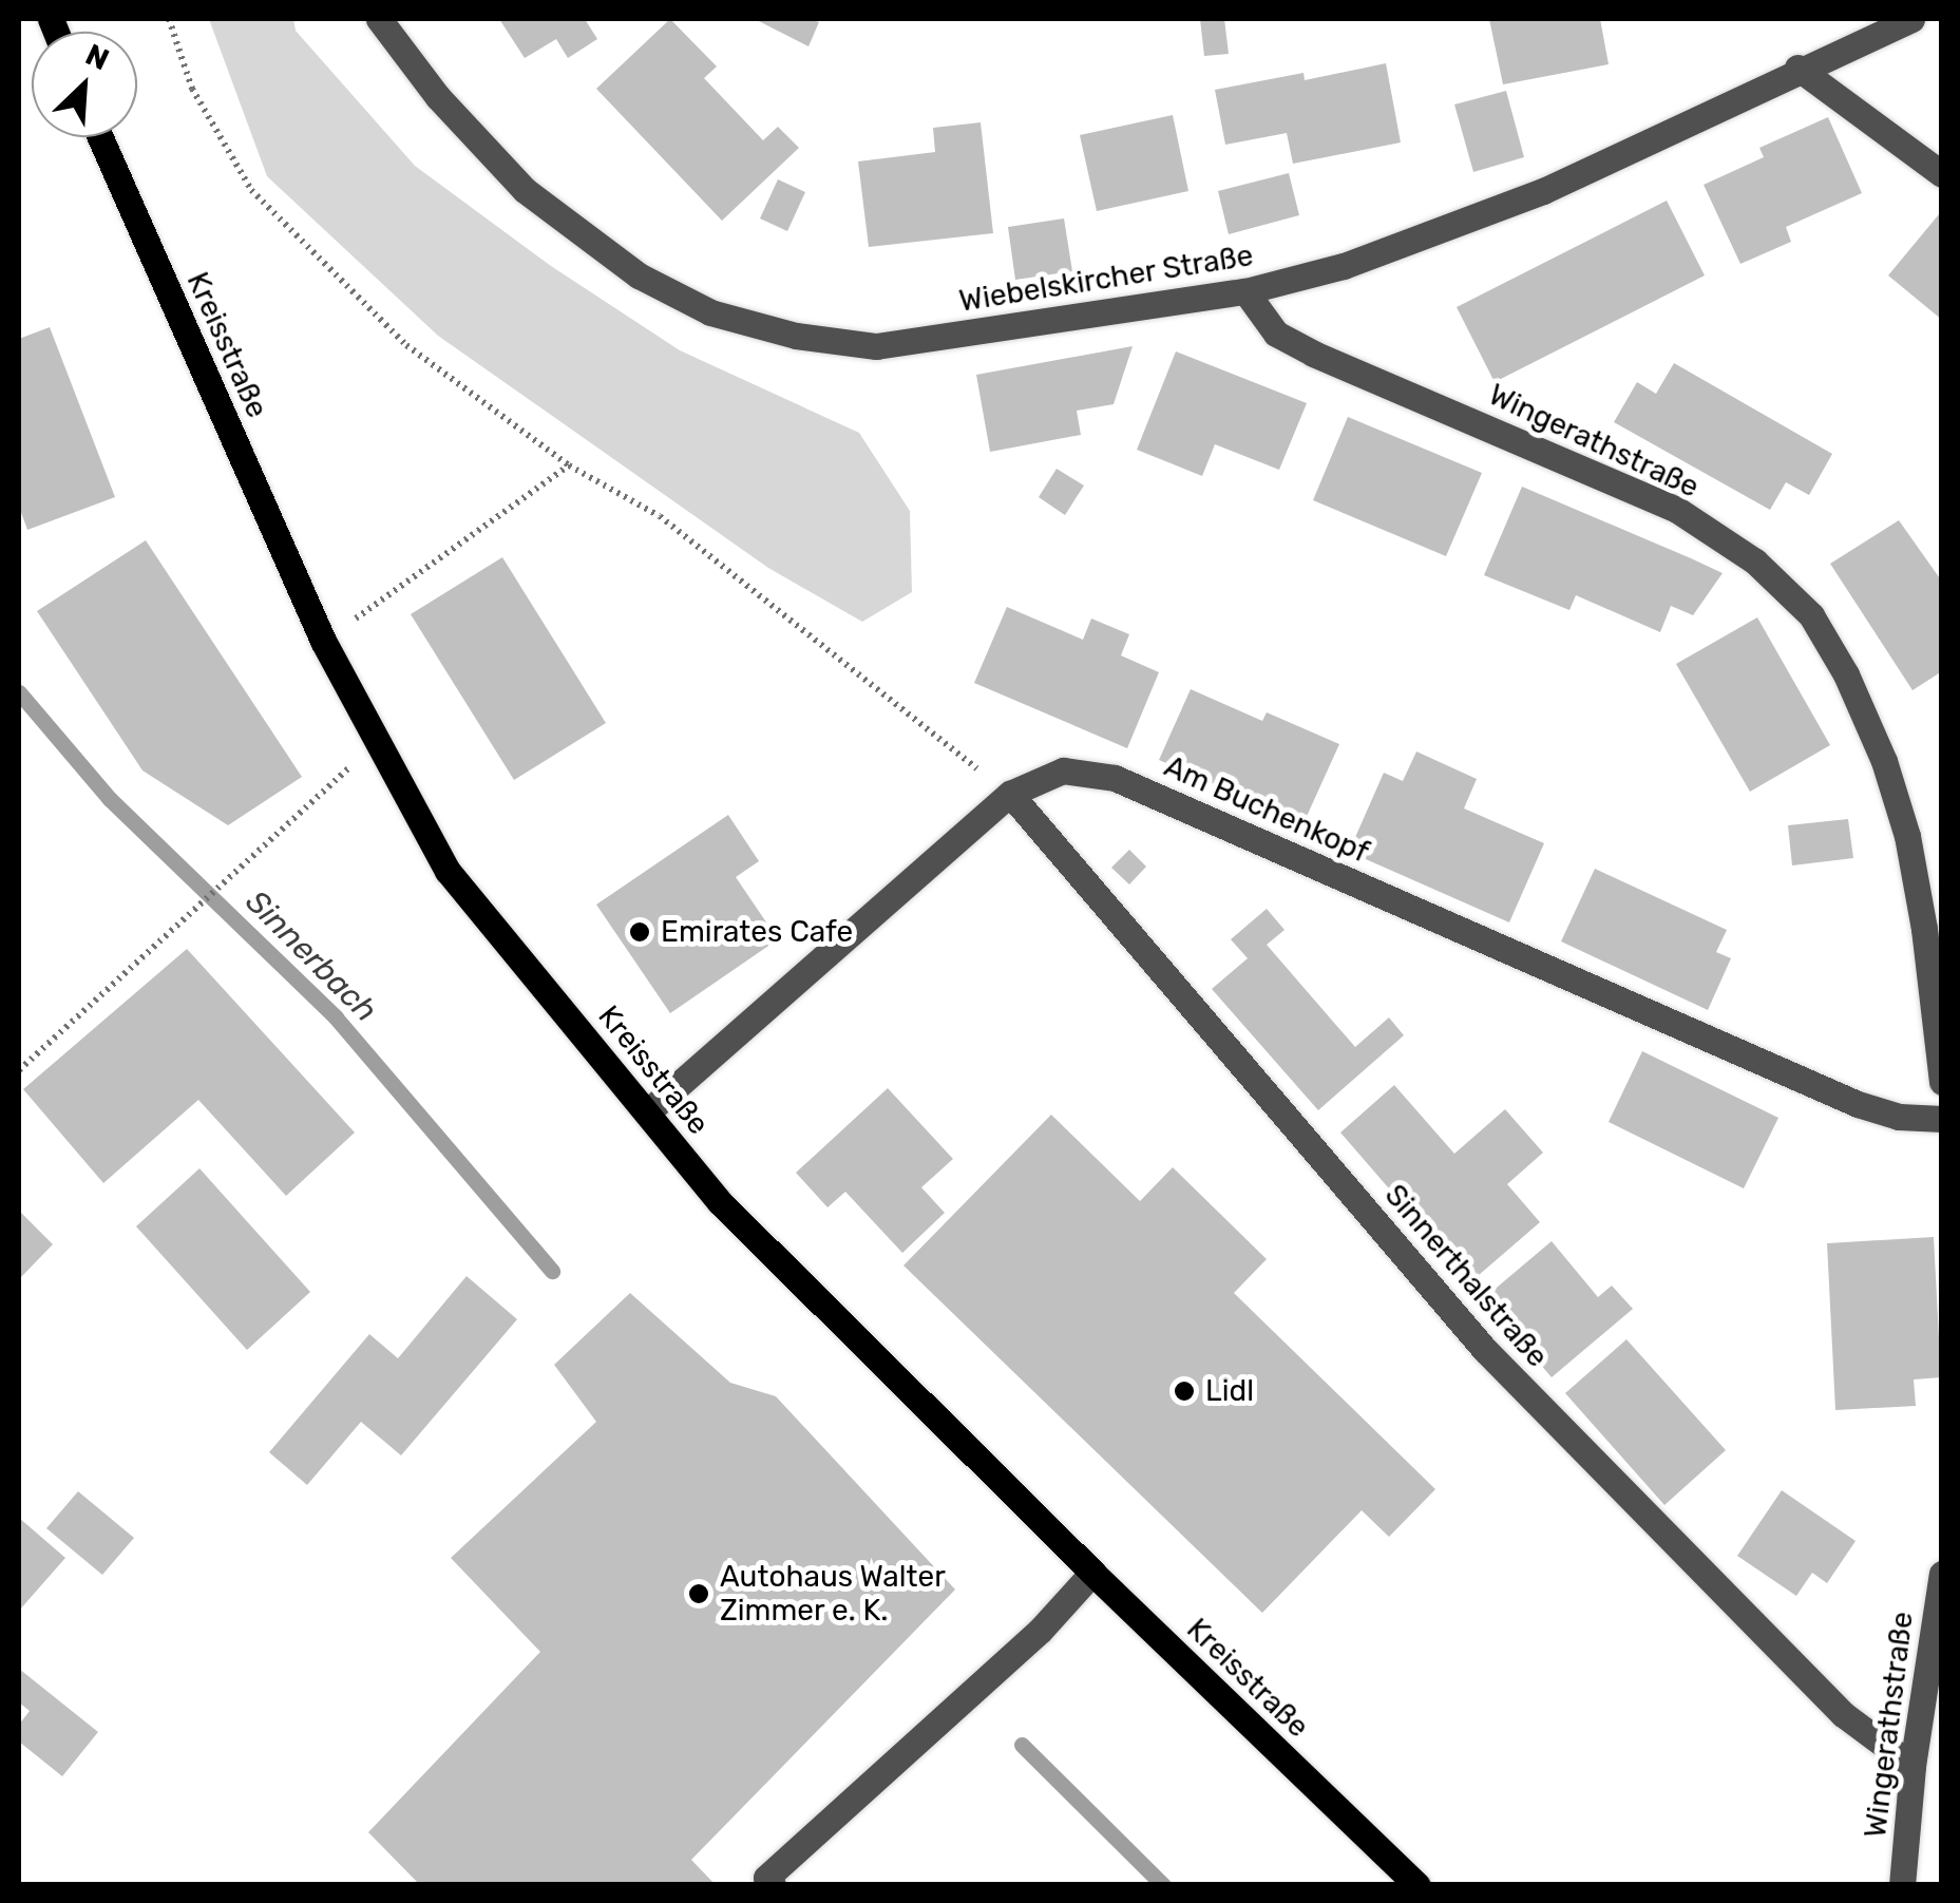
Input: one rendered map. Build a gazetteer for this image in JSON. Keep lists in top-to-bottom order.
{
  "streets": {
    "main road": ["Kreisstraße"],
    "street": [
      "Wiebelskircher Straße",
      "Wingerathstraße",
      "Am Buchenkopf",
      "Sinnerthalstraße"
    ]
  },
  "crossings": [
    ["Wiebelskircher Straße", "Wingerathstraße"],
    ["Kreisstraße", "Am Buchenkopf"],
    ["Wingerathstraße", "Sinnerthalstraße"],
    ["Am Buchenkopf", "Sinnerthalstraße"]
  ],
  "water": ["Sinnerbach"],
  "places": ["Emirates Cafe", "Lidl", "Autohaus Walter Zimmer e. K."],
  "north": "top right"
}
